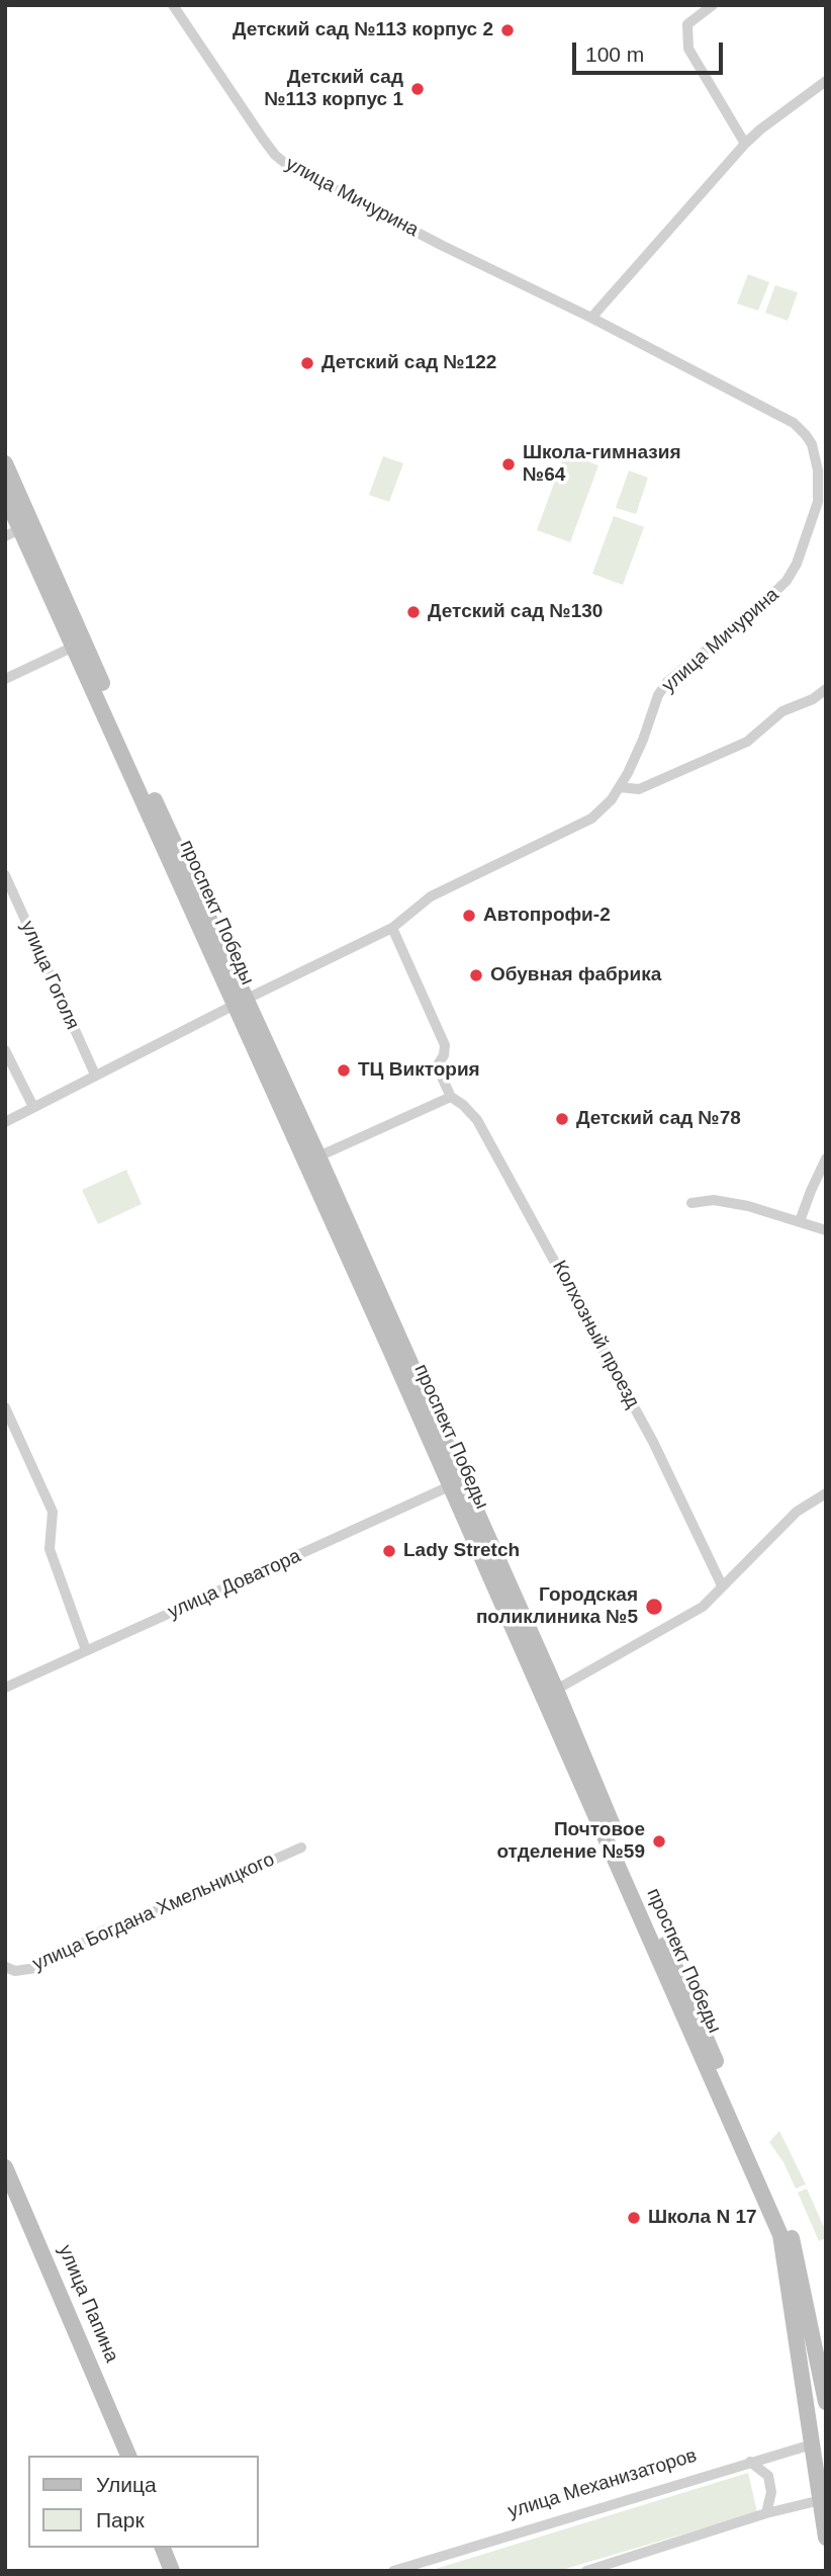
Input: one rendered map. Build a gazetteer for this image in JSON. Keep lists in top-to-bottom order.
{
  "streets": {
    "main road": ["проспект Победы", "улица Папина"],
    "street": [
      "улица Мичурина",
      "улица Гоголя",
      "Колхозный проезд",
      "улица Доватора",
      "улица Богдана Хмельницкого",
      "улица Механизаторов"
    ]
  },
  "crossings": [
    ["улица Мичурина", "проспект Победы"],
    ["улица Мичурина", "улица Гоголя"],
    ["улица Мичурина", "Колхозный проезд"],
    ["проспект Победы", "улица Доватора"],
    ["проспект Победы", "улица Механизаторов"]
  ],
  "places": [
    "Детский сад №113 корпус 2",
    "Детский сад №113 корпус 1",
    "Детский сад №122",
    "Школа-гимназия №64",
    "Детский сад №130",
    "Автопрофи-2",
    "Обувная фабрика",
    "ТЦ Виктория",
    "Детский сад №78",
    "Lady Stretch",
    "Городская поликлиника №5",
    "Почтовое отделение №59",
    "Школа N 17"
  ],
  "legend": ["Улица", "Парк"],
  "scale_bar": "100 m"
}
